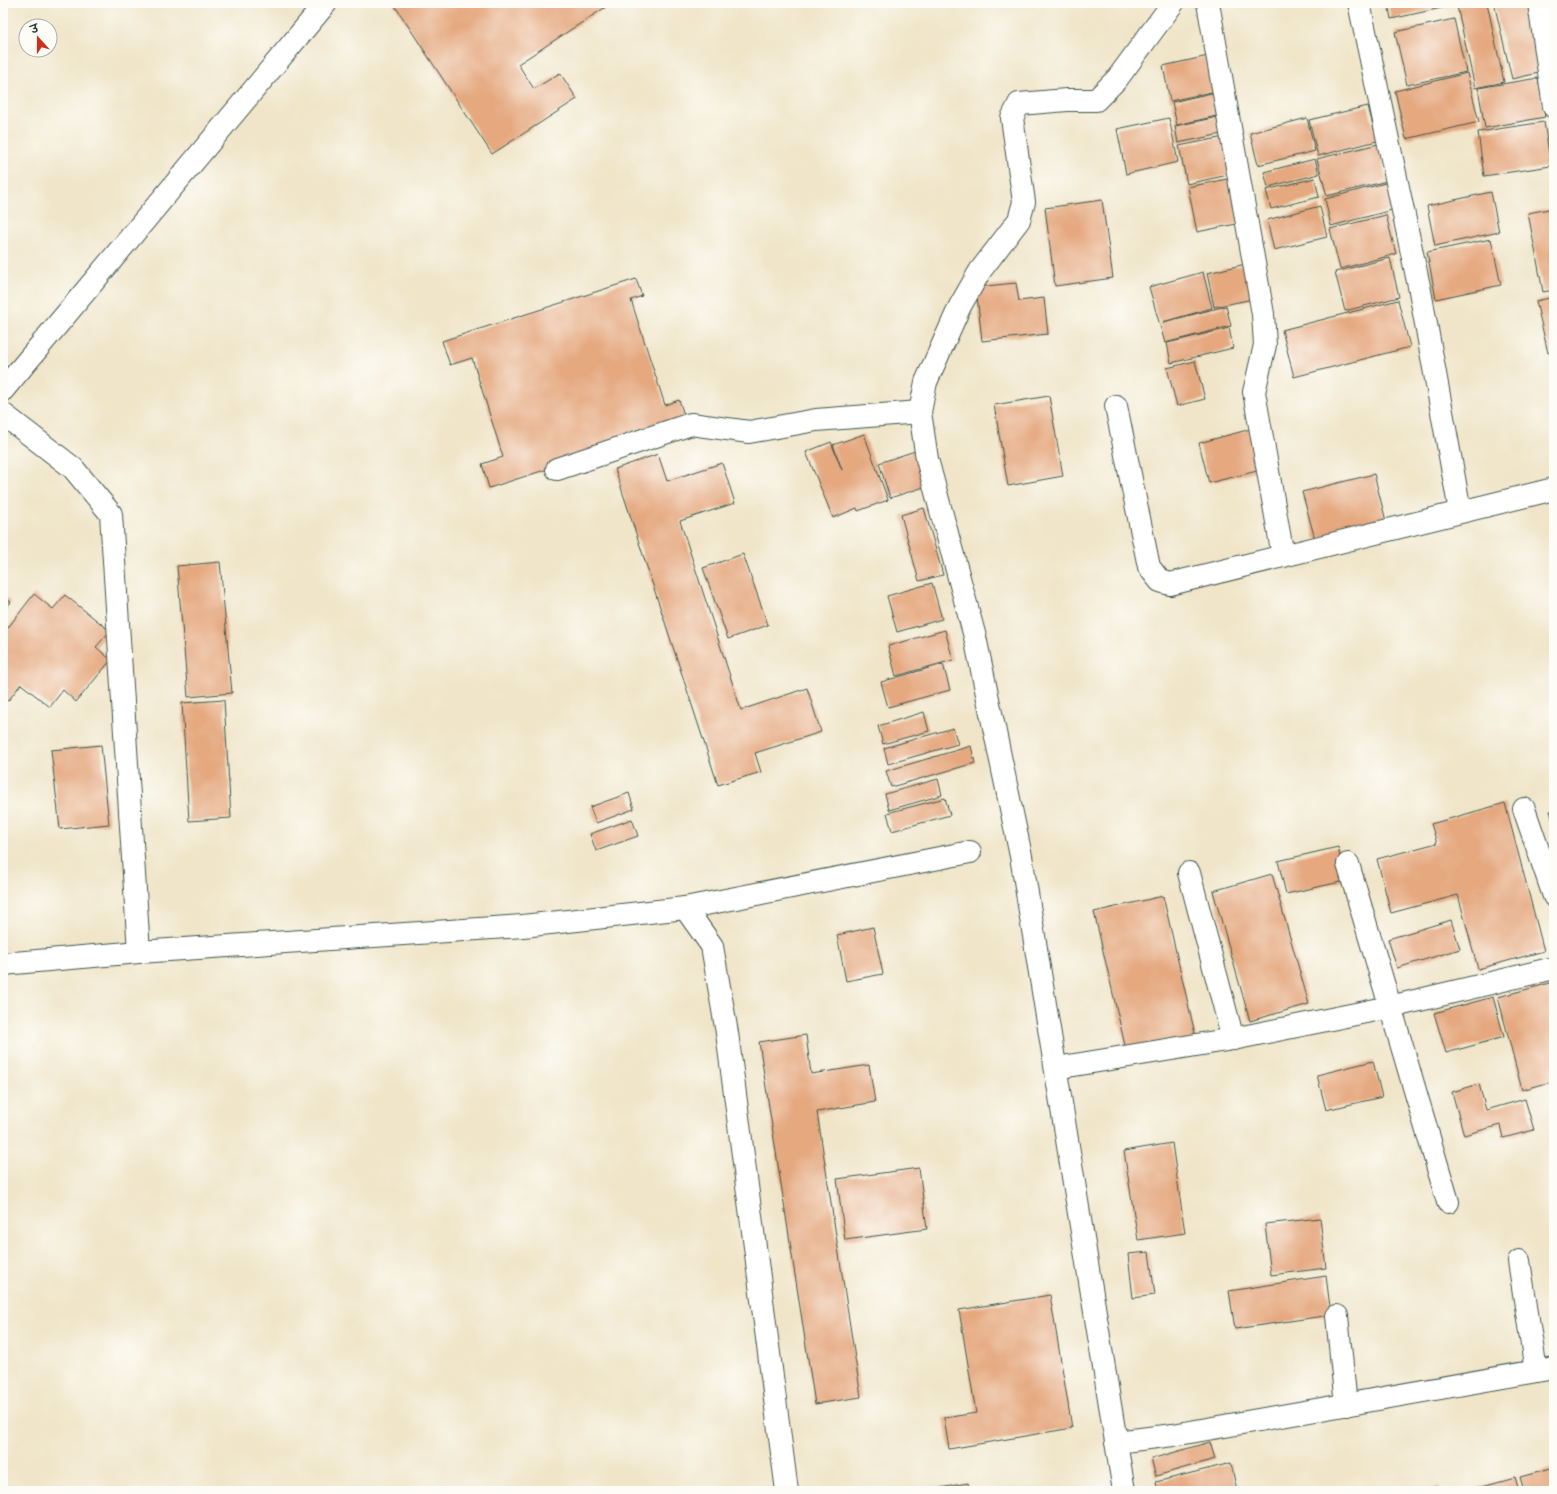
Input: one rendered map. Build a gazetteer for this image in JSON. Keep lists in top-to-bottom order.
{
  "north": "top"
}
